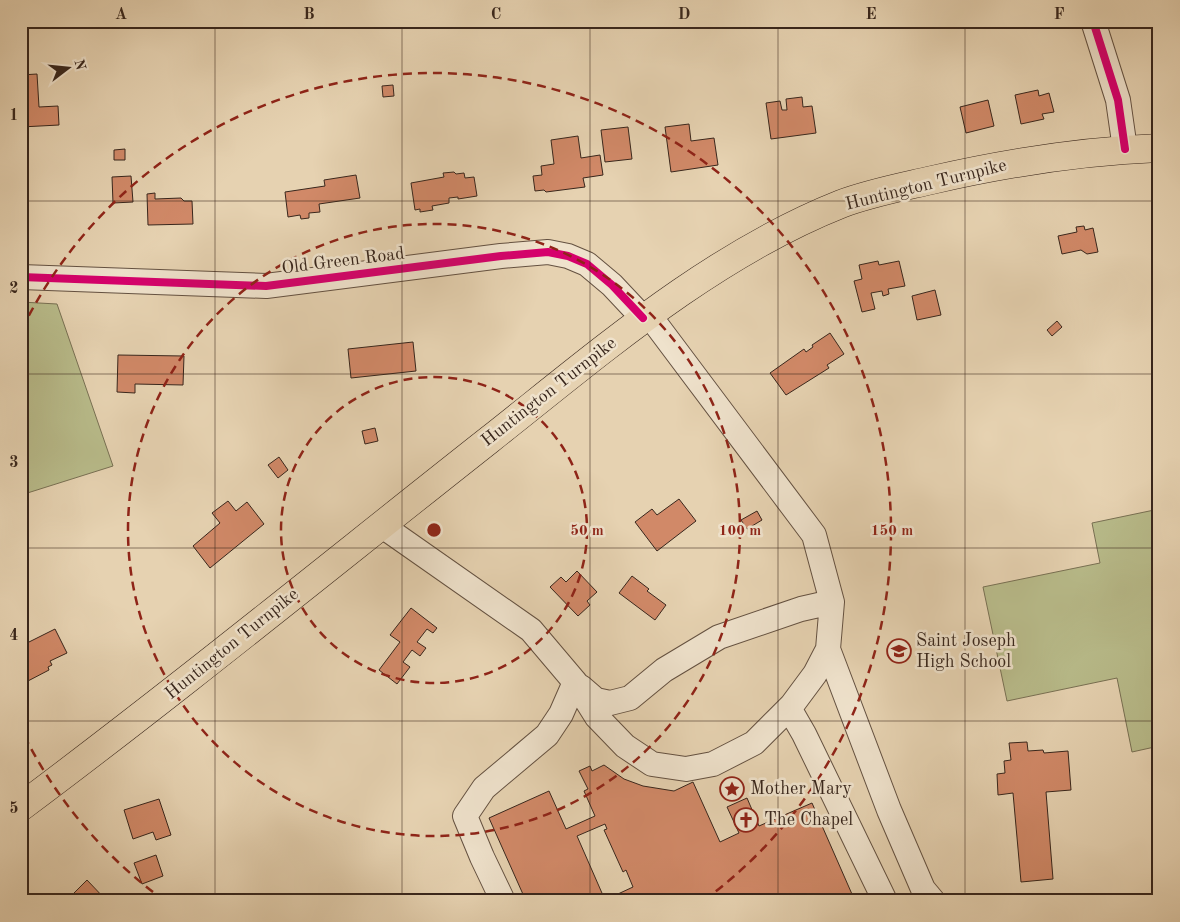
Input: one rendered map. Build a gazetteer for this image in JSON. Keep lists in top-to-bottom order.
{
  "streets": {
    "main road": ["Huntington Turnpike"],
    "street": ["Old Green Road"]
  },
  "crossings": [
    ["Huntington Turnpike", "Old Green Road"]
  ],
  "places": {
    "school or university": ["Saint Joseph High School"],
    "place": ["Mother Mary"],
    "church": ["The Chapel"]
  },
  "north": "right",
  "grid": {
    "columns": [
      "A",
      "B",
      "C",
      "D",
      "E",
      "F"
    ],
    "rows": [
      "1",
      "2",
      "3",
      "4",
      "5"
    ]
  },
  "rings": ["50 m", "100 m", "150 m"]
}
